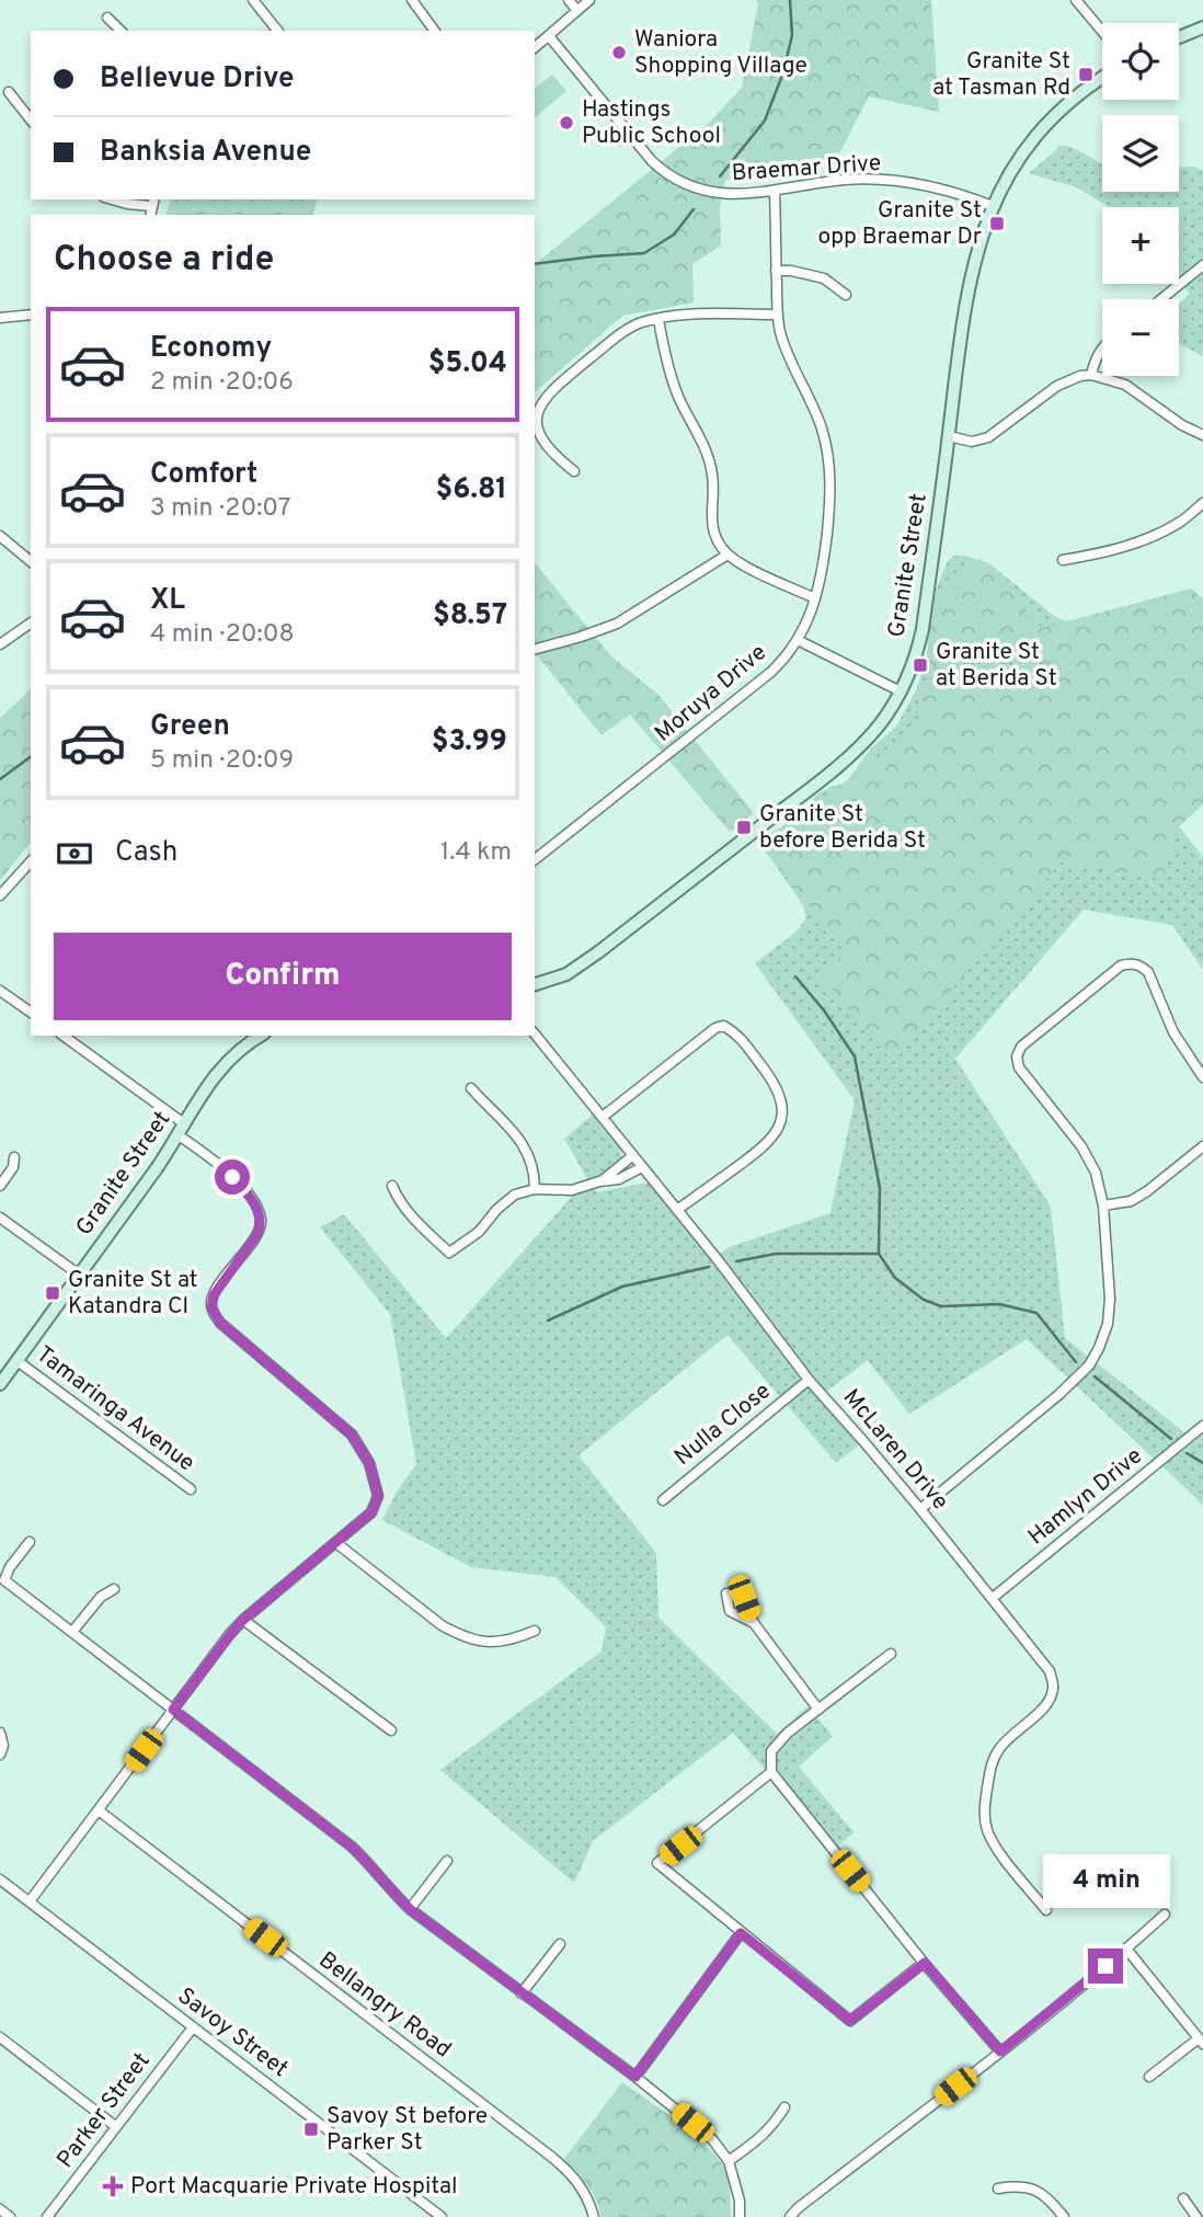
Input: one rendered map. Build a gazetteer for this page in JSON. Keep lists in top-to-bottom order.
{
  "streets": {
    "street": [
      "Braemar Drive",
      "Granite Street",
      "Moruya Drive",
      "Tamaringa Avenue",
      "Nulla Close",
      "McLaren Drive",
      "Hamlyn Drive",
      "Bellangry Road",
      "Savoy Street",
      "Parker Street"
    ]
  },
  "crossings": [
    ["Braemar Drive", "Granite Street"],
    ["Braemar Drive", "Moruya Drive"],
    ["Granite Street", "Tamaringa Avenue"],
    ["Nulla Close", "McLaren Drive"],
    ["McLaren Drive", "Hamlyn Drive"],
    ["Savoy Street", "Parker Street"]
  ],
  "places": {
    "other": ["Waniora Shopping Village", "Hastings Public School"],
    "transit": [
      "Granite St at Tasman Rd",
      "Granite St opp Braemar Dr",
      "Granite St at Berida St",
      "Granite St before Berida St",
      "Granite St at Katandra Cl",
      "Savoy St before Parker St"
    ],
    "health": ["Port Macquarie Private Hospital"]
  },
  "page": {
    "map_buttons": ["+", "−"],
    "banner": ["Bellevue Drive", "Banksia Avenue"],
    "heading": "Choose a ride",
    "list": [
      {
        "name": "Economy",
        "note": "2 min · 20:06",
        "value": "$5.04"
      },
      {
        "name": "Comfort",
        "note": "3 min · 20:07",
        "value": "$6.81"
      },
      {
        "name": "XL",
        "note": "4 min · 20:08",
        "value": "$8.57"
      },
      {
        "name": "Green",
        "note": "5 min · 20:09",
        "value": "$3.99"
      }
    ],
    "pay": ["Cash", "1.4 km"],
    "buttons": "Confirm",
    "bubble": "4 min"
  }
}
